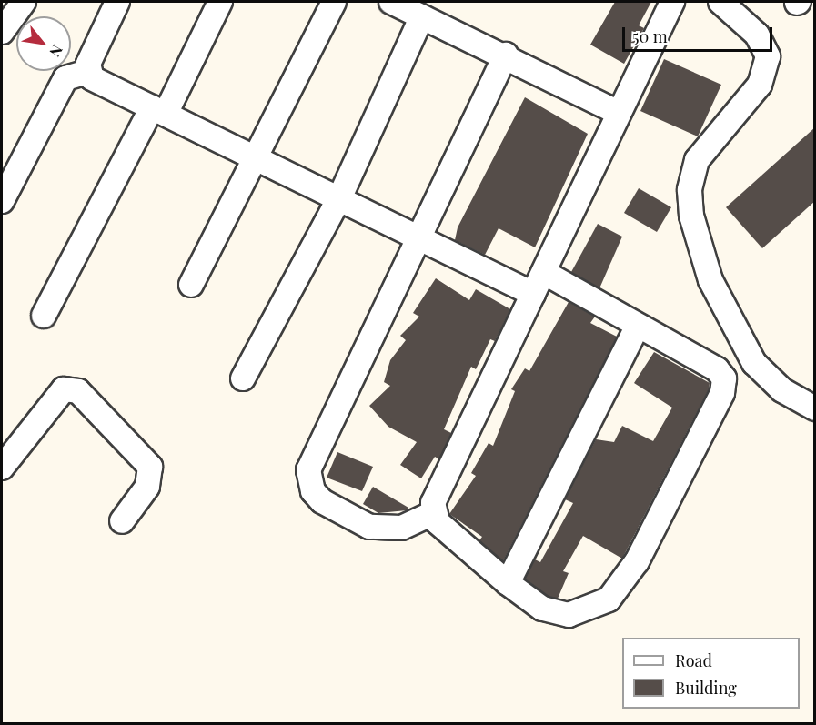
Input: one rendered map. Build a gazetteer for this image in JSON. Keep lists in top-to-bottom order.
{
  "legend": ["Road", "Building"],
  "scale_bar": "50 m",
  "north": "bottom right"
}
